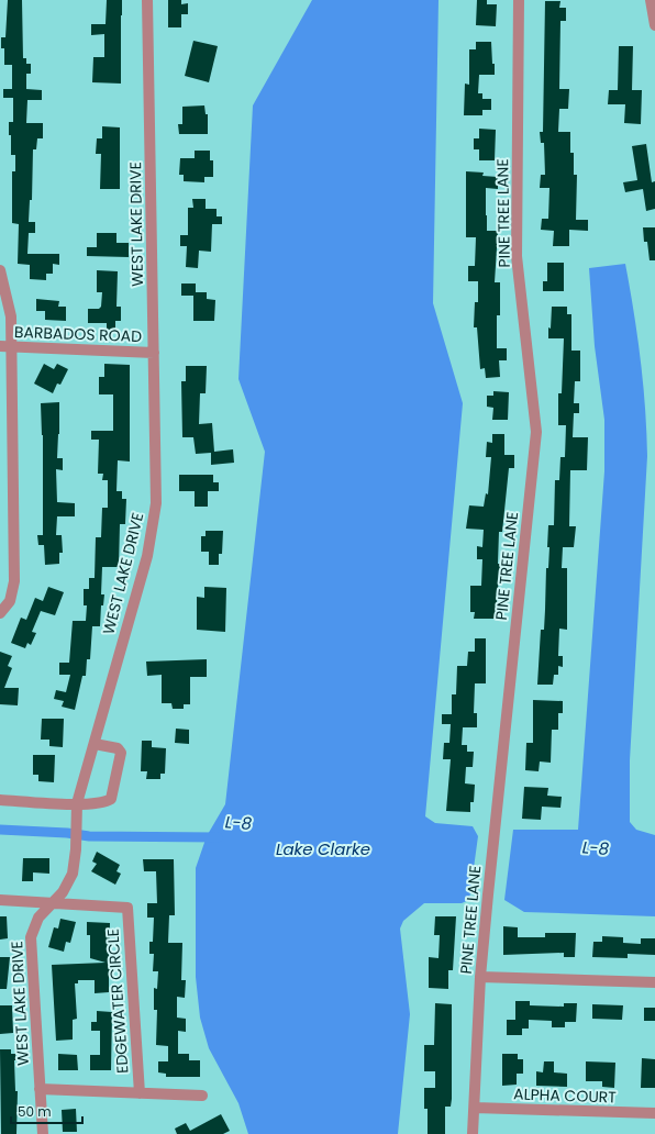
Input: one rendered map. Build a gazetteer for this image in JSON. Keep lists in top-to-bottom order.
{
  "streets": {
    "street": [
      "PINE TREE LANE",
      "WEST LAKE DRIVE",
      "BARBADOS ROAD",
      "EDGEWATER CIRCLE",
      "ALPHA COURT"
    ]
  },
  "crossings": [
    ["PINE TREE LANE", "ALPHA COURT"],
    ["WEST LAKE DRIVE", "BARBADOS ROAD"],
    ["WEST LAKE DRIVE", "EDGEWATER CIRCLE"]
  ],
  "water": ["L-8", "Lake Clarke"],
  "scale_bar": "50 m"
}
